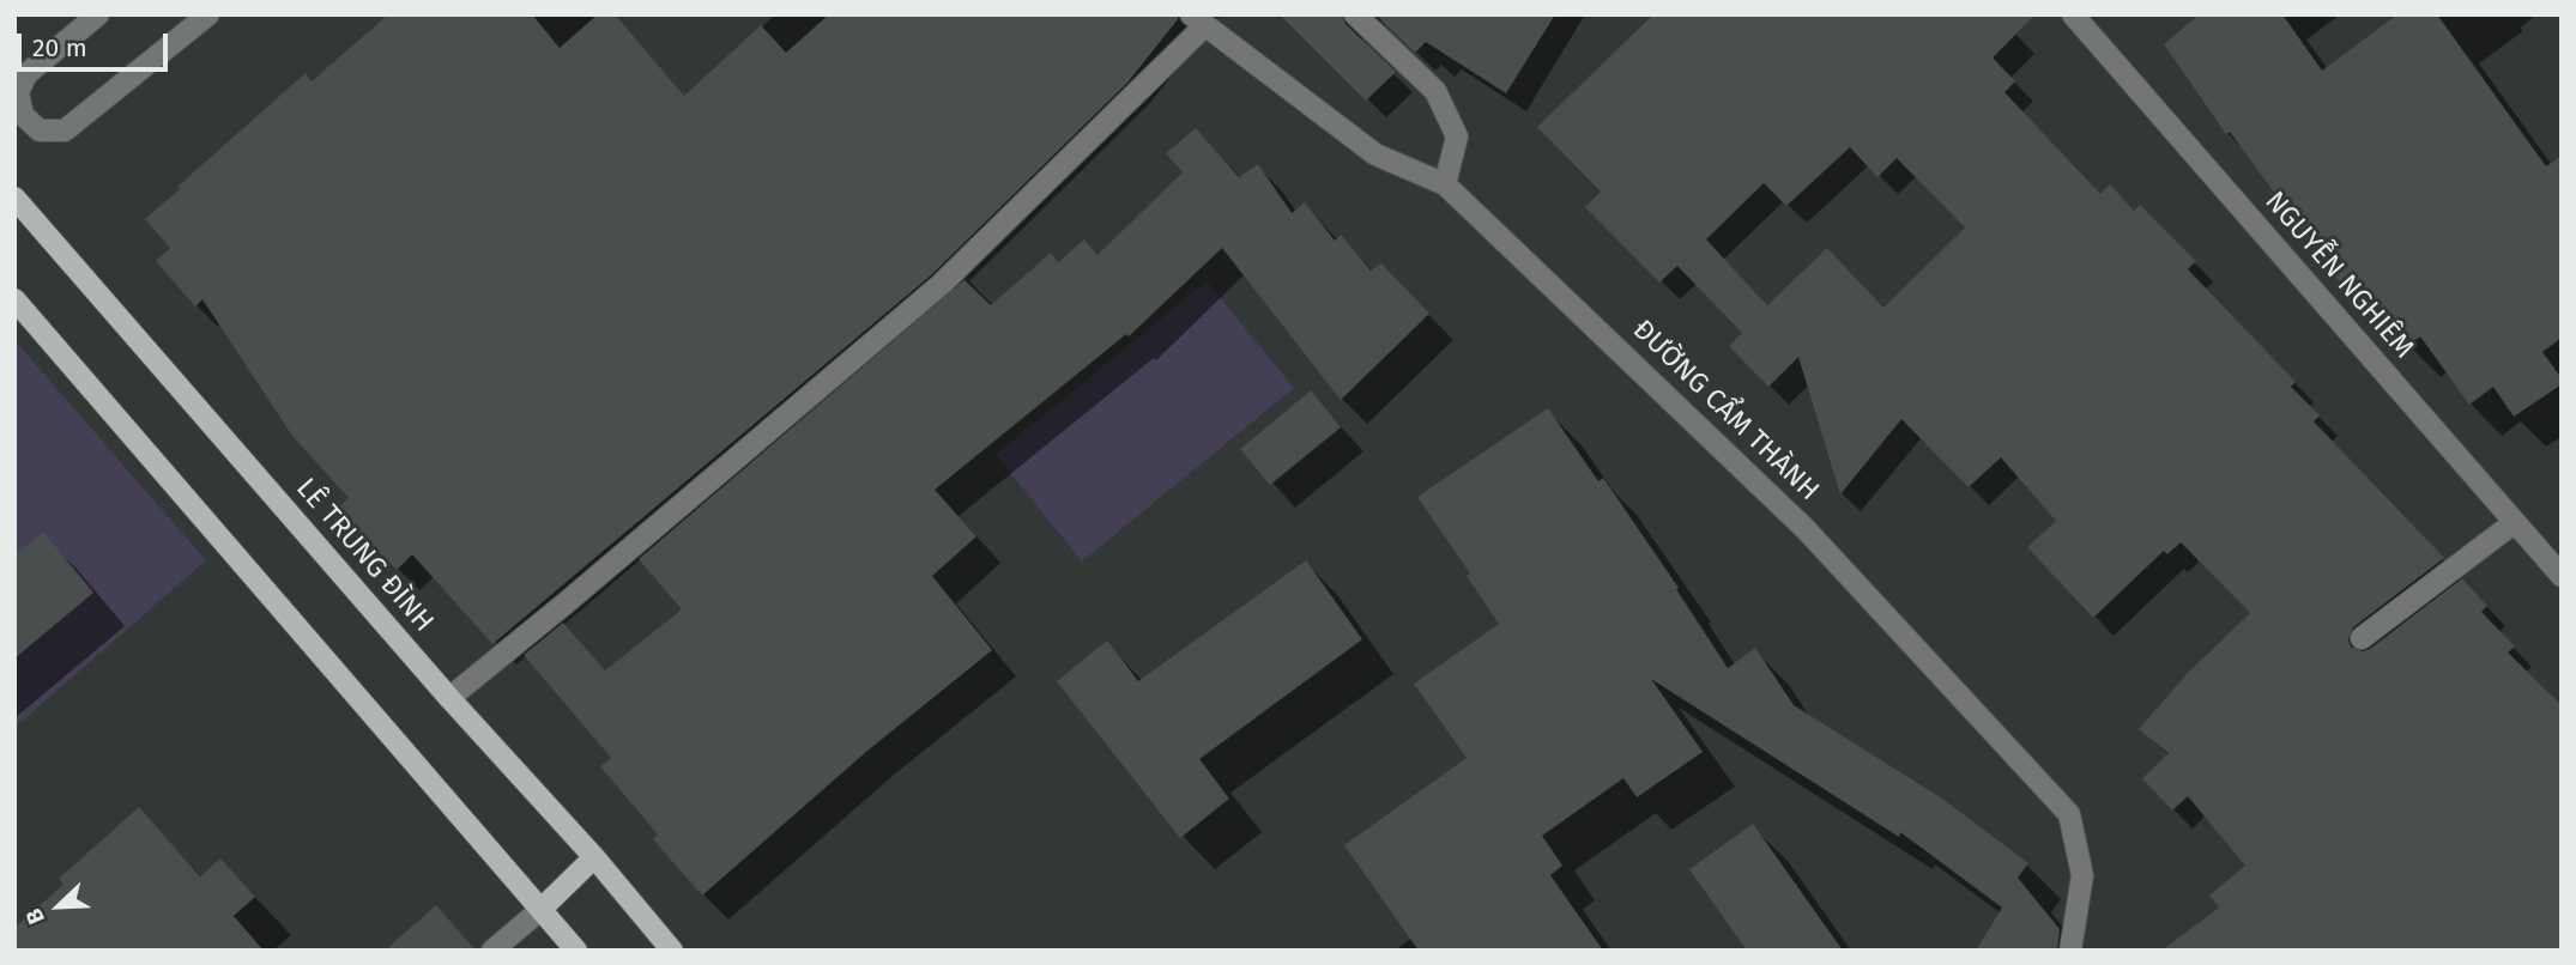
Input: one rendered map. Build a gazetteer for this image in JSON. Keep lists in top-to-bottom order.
{
  "streets": {
    "main road": ["LÊ TRUNG ĐÌNH"],
    "street": ["NGUYỄN NGHIÊM", "ĐƯỜNG CẨM THÀNH"]
  },
  "scale_bar": "20 m",
  "north": "bottom left"
}
